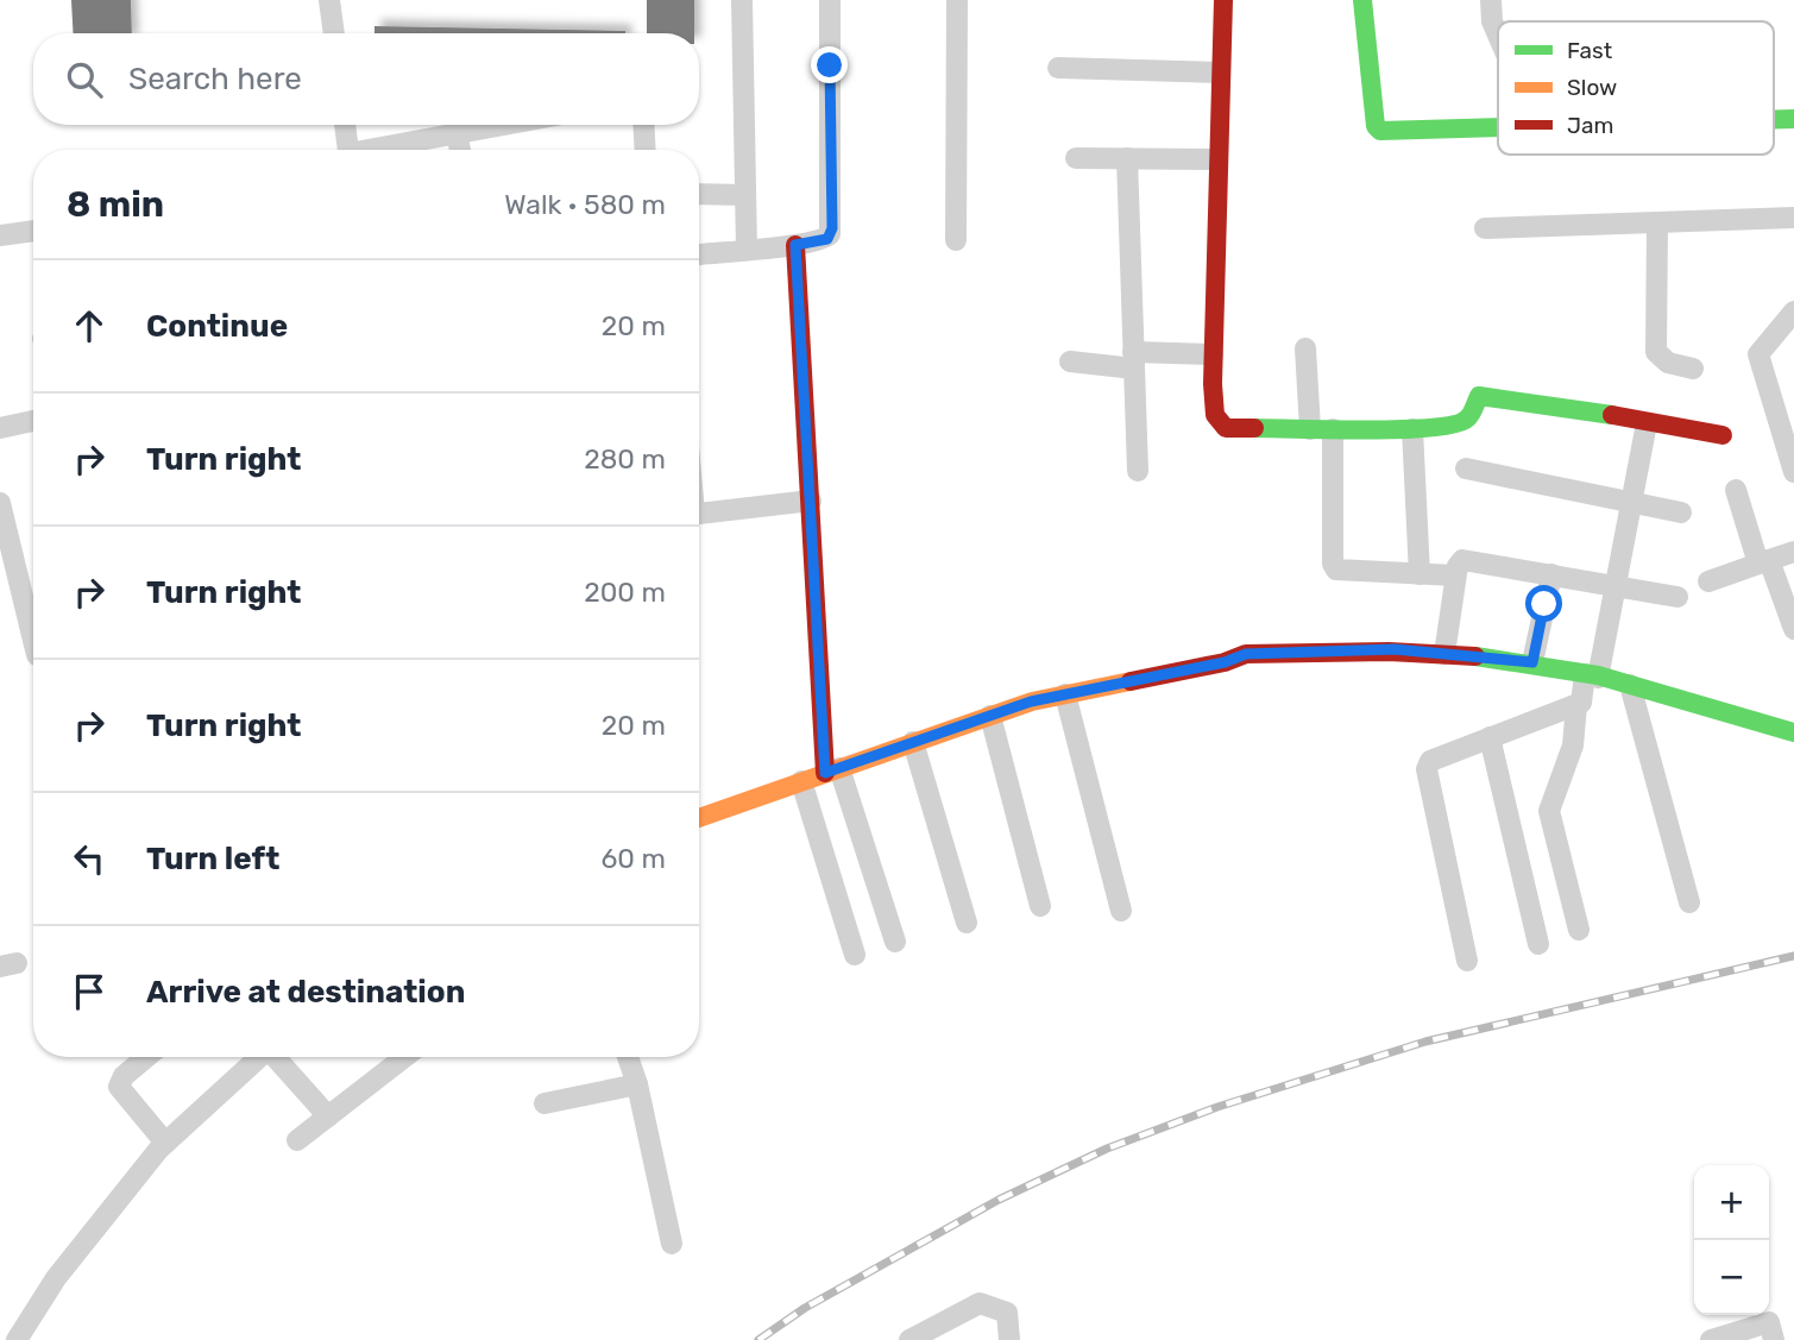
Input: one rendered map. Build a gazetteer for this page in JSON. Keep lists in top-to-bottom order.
{
  "legend": ["Fast", "Slow", "Jam"],
  "page": {
    "search": "Search here",
    "heading": ["8 min", "Walk · 580 m"],
    "list": [
      ["Continue", "20 m"],
      ["Turn right", "280 m"],
      ["Turn right", "200 m"],
      ["Turn right", "20 m"],
      ["Turn left", "60 m"],
      "Arrive at destination"
    ],
    "map_buttons": ["+", "−"]
  }
}
